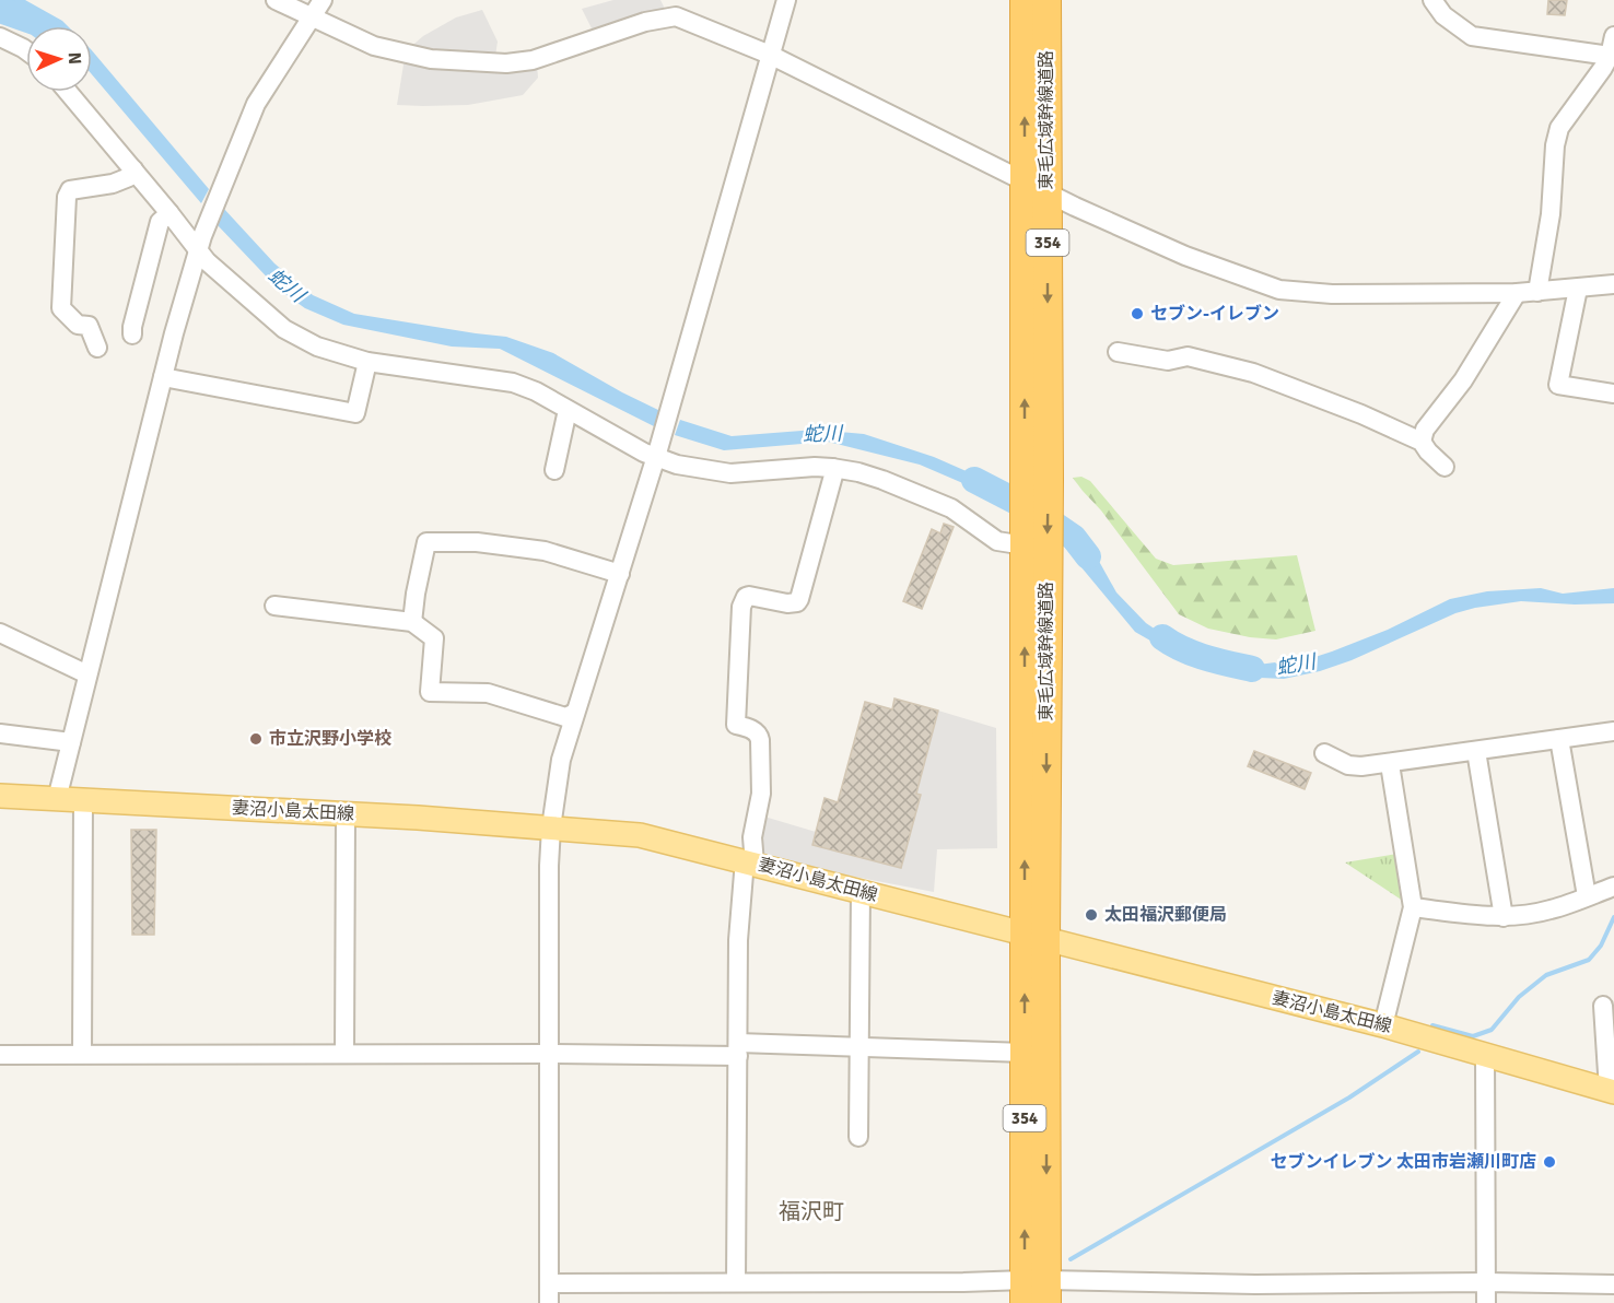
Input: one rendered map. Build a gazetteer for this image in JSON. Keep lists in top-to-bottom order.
{
  "streets": {
    "highway": ["東毛広域幹線道路", "354"],
    "main road": ["妻沼小島太田線"]
  },
  "crossings": [
    ["東毛広域幹線道路", "妻沼小島太田線"]
  ],
  "districts": ["福沢町"],
  "water": ["蛇川"],
  "places": [
    "セブン-イレブン",
    "市立沢野小学校",
    "太田福沢郵便局",
    "セブンイレブン 太田市岩瀬川町店"
  ],
  "north": "right"
}
